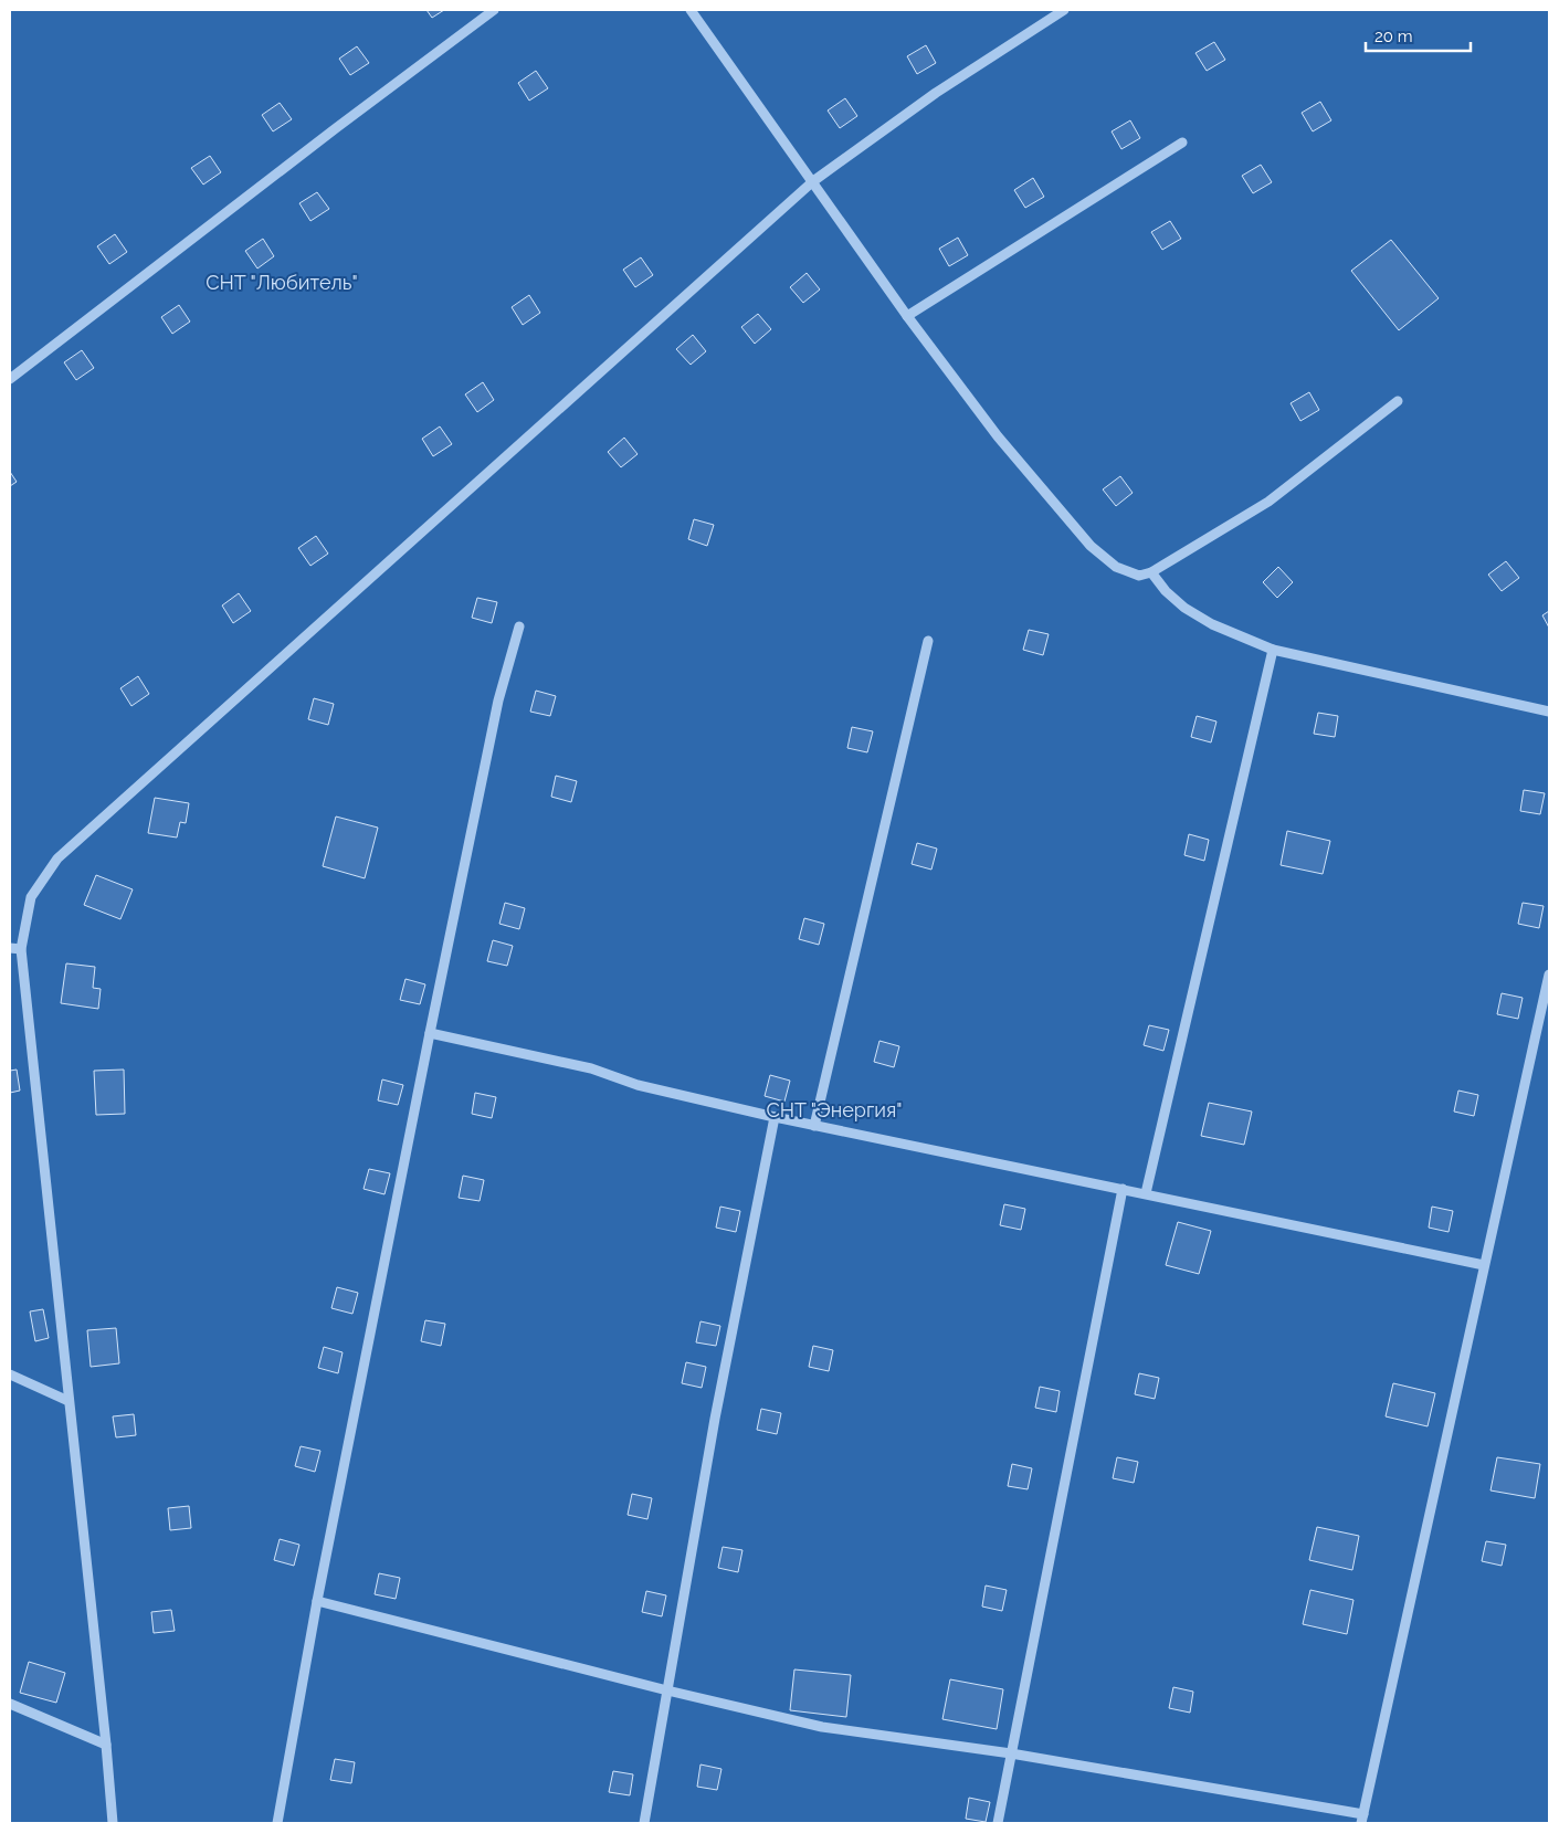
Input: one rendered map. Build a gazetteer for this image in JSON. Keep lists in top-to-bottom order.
{
  "parks": ["СНТ \"Любитель\"", "СНТ \"Энергия\""],
  "scale_bar": "20 m"
}
